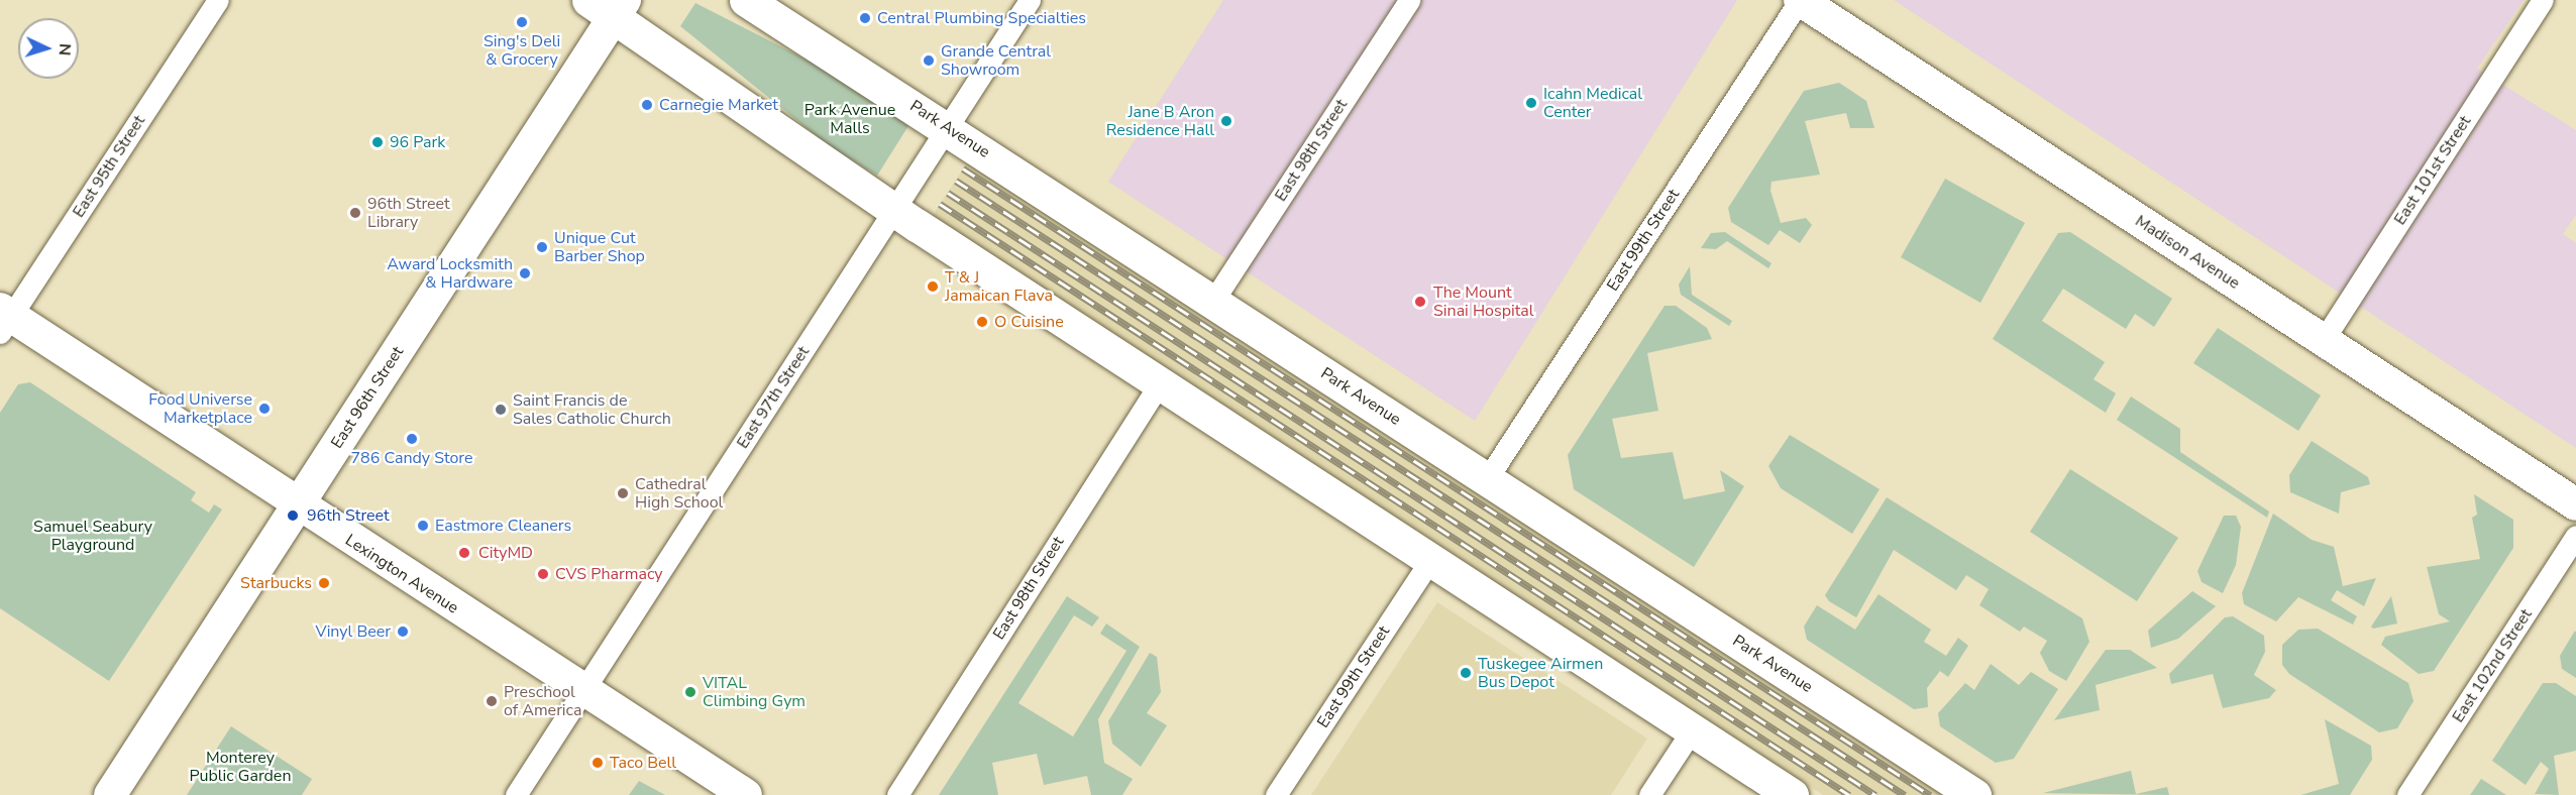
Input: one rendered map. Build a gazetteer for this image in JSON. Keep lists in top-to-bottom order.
{
  "streets": {
    "main road": [
      "Park Avenue",
      "Madison Avenue",
      "East 96th Street",
      "Lexington Avenue"
    ],
    "street": [
      "East 98th Street",
      "East 95th Street",
      "East 101st Street",
      "East 99th Street",
      "East 97th Street",
      "East 102nd Street"
    ]
  },
  "crossings": [
    ["Park Avenue", "East 98th Street"],
    ["Park Avenue", "East 99th Street"],
    ["Park Avenue", "East 97th Street"],
    ["East 95th Street", "Lexington Avenue"],
    ["East 101st Street", "Madison Avenue"],
    ["East 99th Street", "Madison Avenue"],
    ["East 96th Street", "Lexington Avenue"],
    ["East 97th Street", "Lexington Avenue"]
  ],
  "parks": ["Park Avenue Malls", "Samuel Seabury Playground", "Monterey Public Garden"],
  "places": [
    "Central Plumbing Specialties",
    "Sing's Deli & Grocery",
    "Grande Central Showroom",
    "Icahn Medical Center",
    "Carnegie Market",
    "Jane B Aron Residence Hall",
    "96 Park",
    "96th Street Library",
    "Unique Cut Barber Shop",
    "Award Locksmith & Hardware",
    "T & J Jamaican Flava",
    "The Mount Sinai Hospital",
    "O Cuisine",
    "Food Universe Marketplace",
    "Saint Francis de Sales Catholic Church",
    "786 Candy Store",
    "Cathedral High School",
    "96th Street",
    "Eastmore Cleaners",
    "CityMD",
    "CVS Pharmacy",
    "Starbucks",
    "Vinyl Beer",
    "Tuskegee Airmen Bus Depot",
    "VITAL Climbing Gym",
    "Preschool of America",
    "Taco Bell"
  ],
  "north": "right"
}
